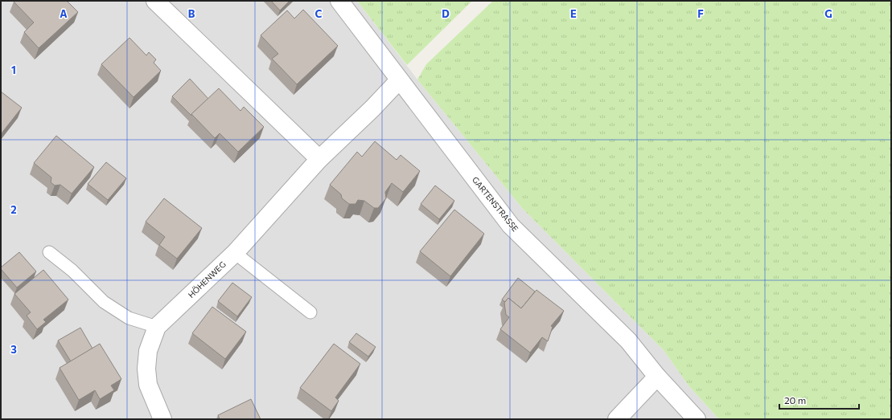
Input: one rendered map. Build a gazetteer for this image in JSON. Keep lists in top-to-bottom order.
{
  "streets": {
    "street": ["GARTENSTRASSE", "HÖHENWEG"]
  },
  "crossings": [
    ["GARTENSTRASSE", "HÖHENWEG"]
  ],
  "scale_bar": "20 m",
  "grid": {
    "columns": [
      "A",
      "B",
      "C",
      "D",
      "E",
      "F",
      "G"
    ],
    "rows": ["1", "2", "3"]
  }
}
